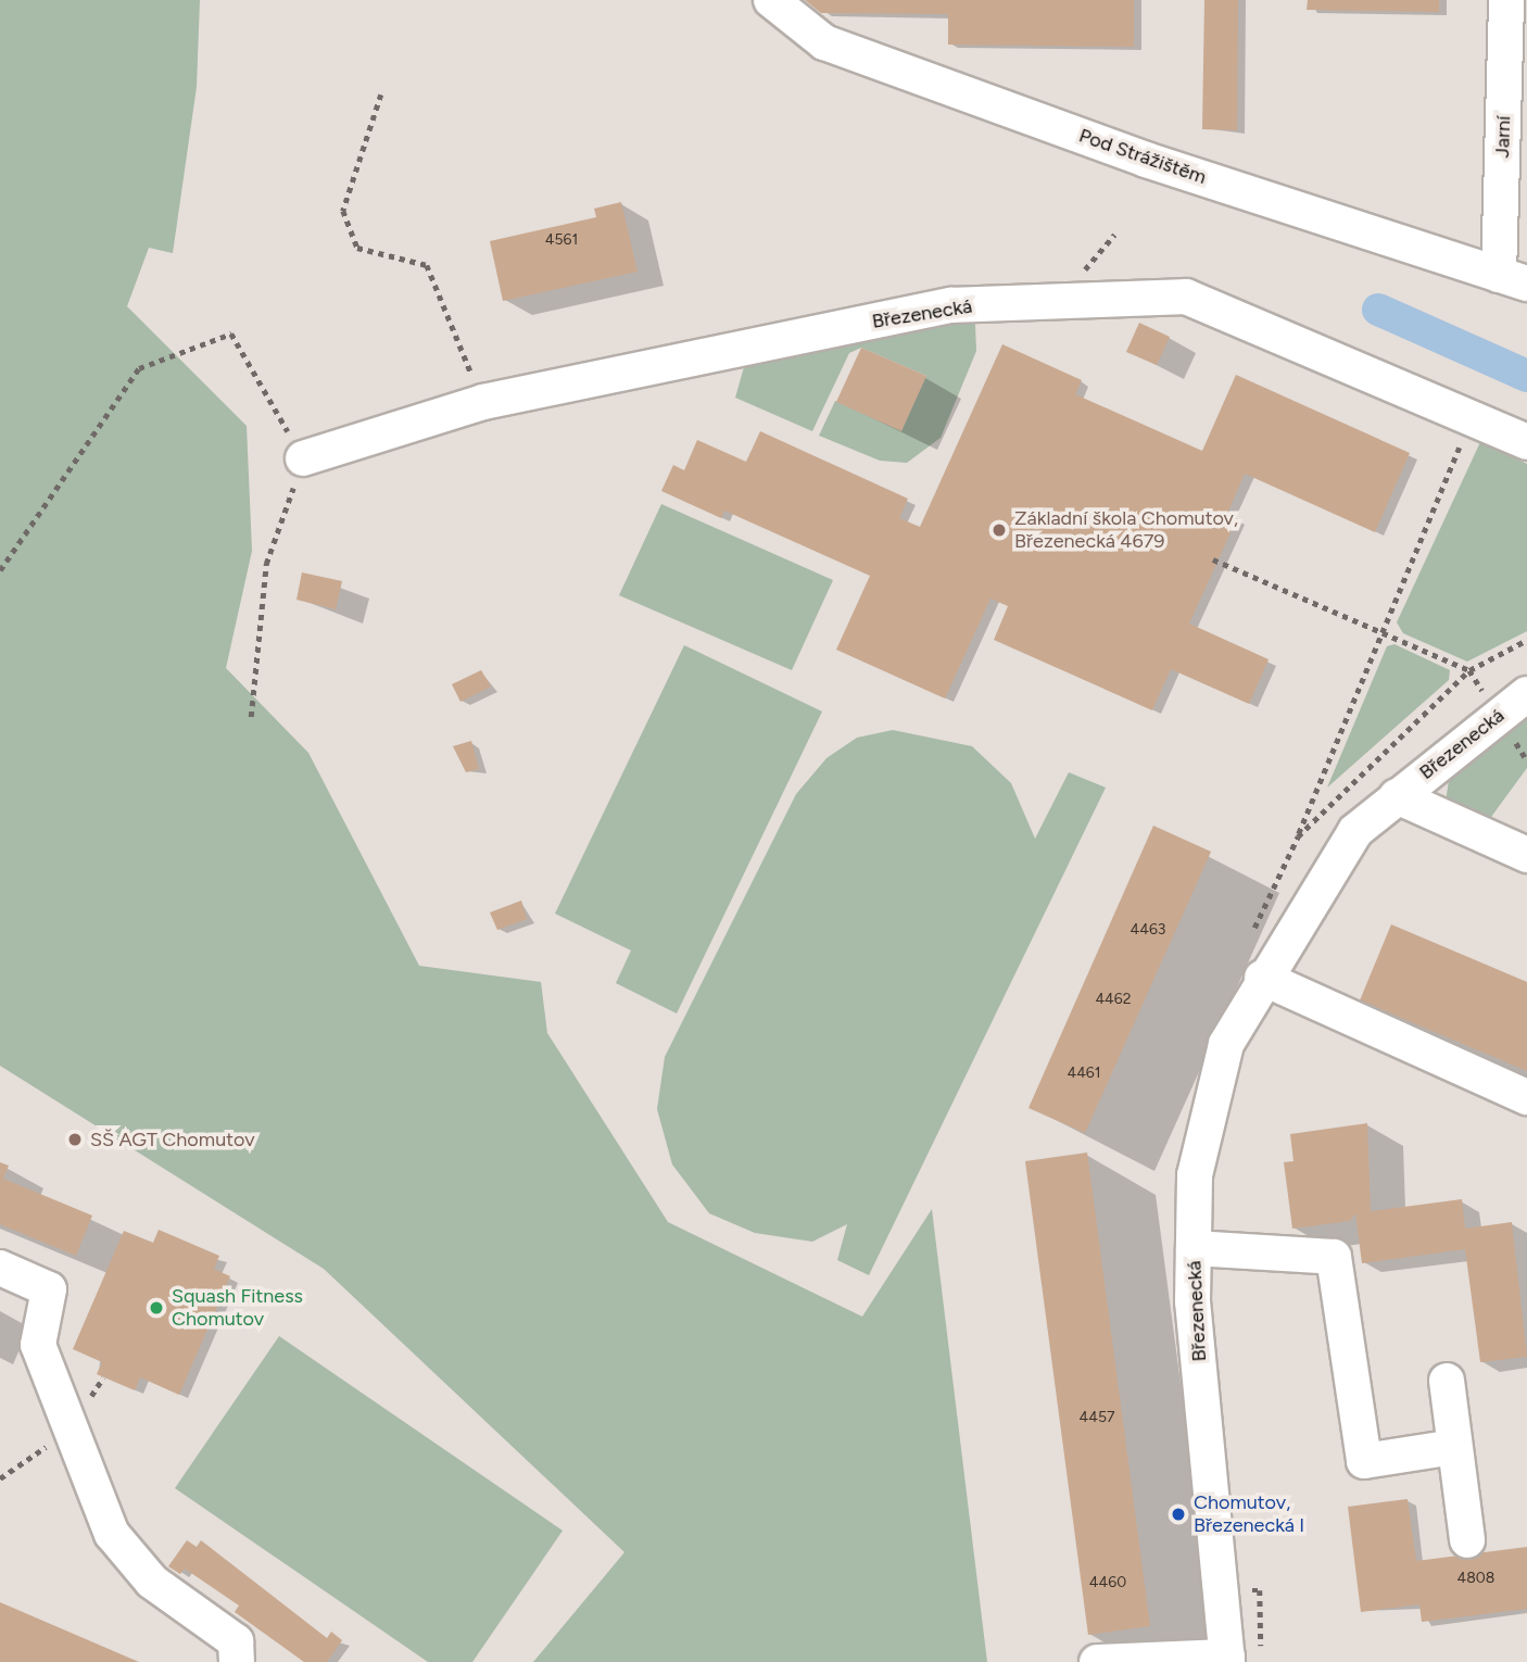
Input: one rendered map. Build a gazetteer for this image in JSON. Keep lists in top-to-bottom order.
{
  "streets": {
    "street": ["Jarní", "Pod Strážištěm", "Březenecká"]
  },
  "crossings": [
    ["Jarní", "Pod Strážištěm"]
  ],
  "places": [
    "Základní škola Chomutov, Březenecká 4679",
    "SŠ AGT Chomutov",
    "Squash Fitness Chomutov",
    "Chomutov, Březenecká I"
  ],
  "house_numbers": [
    "4561",
    "4463",
    "4462",
    "4461",
    "4457",
    "4808",
    "4460"
  ]
}
